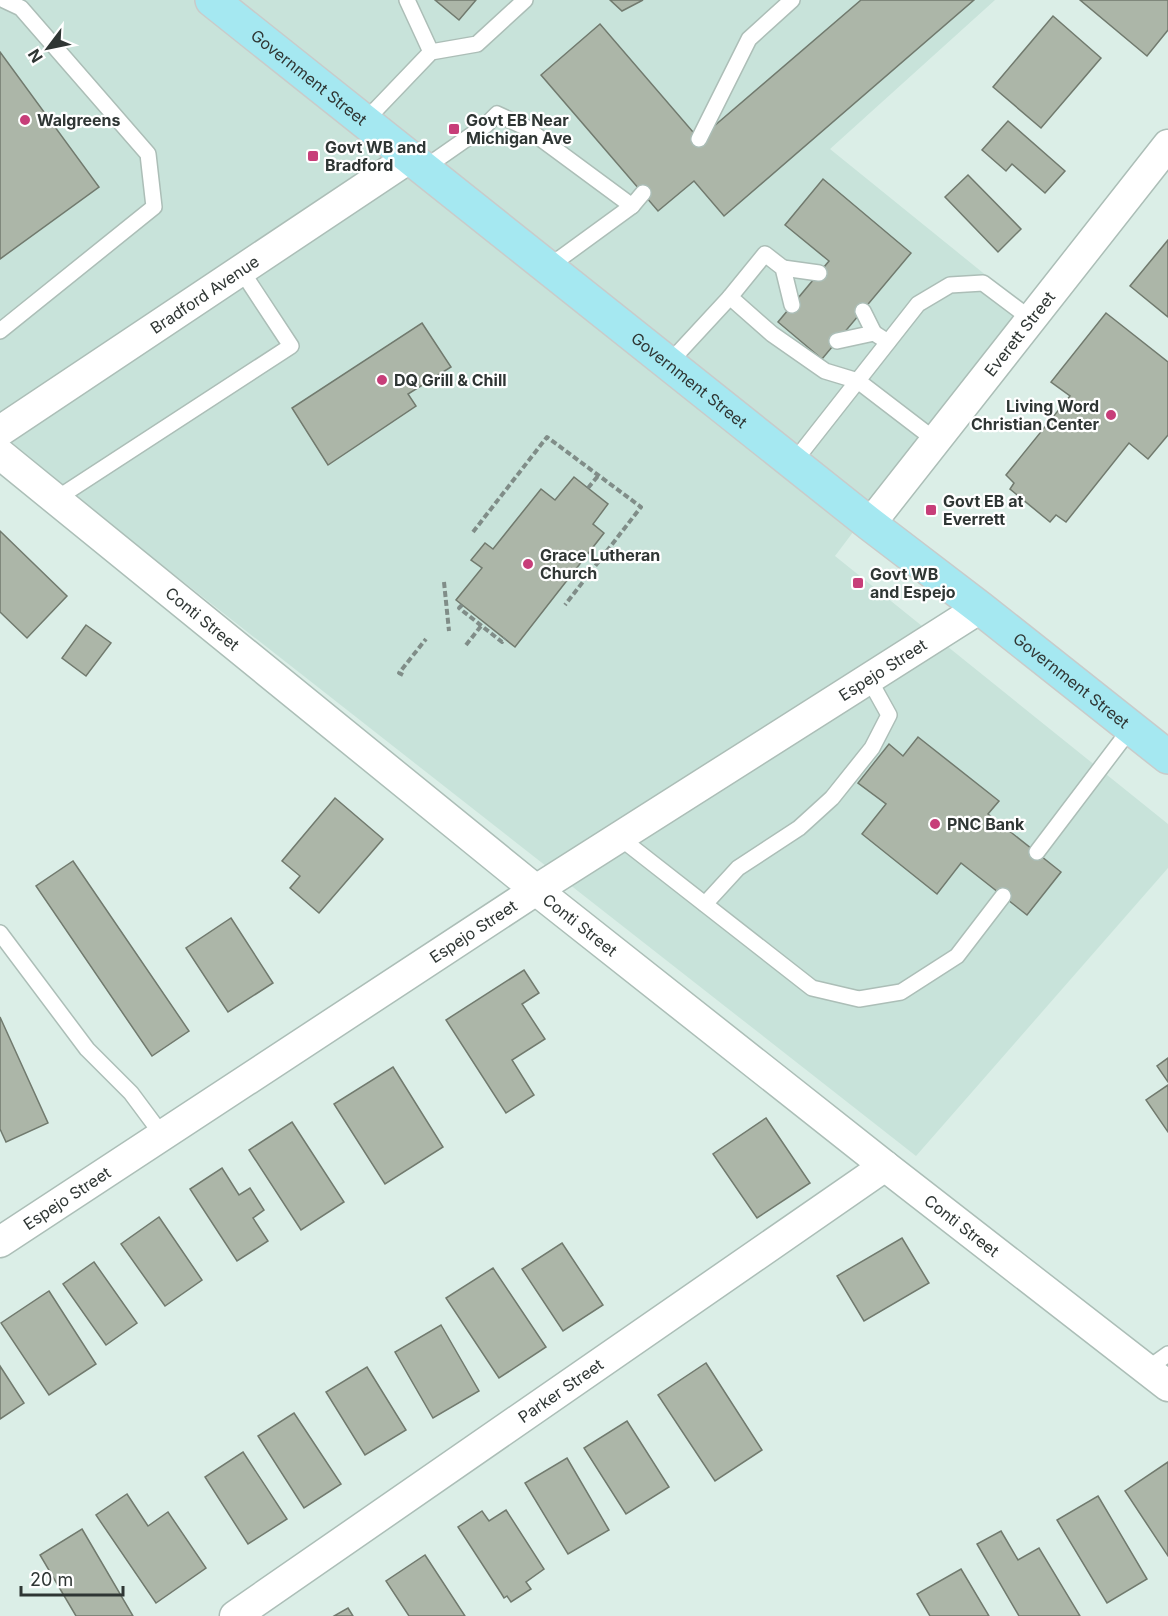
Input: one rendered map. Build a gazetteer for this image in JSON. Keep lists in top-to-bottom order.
{
  "streets": {
    "main road": ["Government Street"],
    "street": [
      "Bradford Avenue",
      "Everett Street",
      "Conti Street",
      "Espejo Street",
      "Parker Street"
    ]
  },
  "crossings": [
    ["Government Street", "Bradford Avenue"],
    ["Government Street", "Everett Street"],
    ["Government Street", "Espejo Street"],
    ["Conti Street", "Espejo Street"],
    ["Conti Street", "Parker Street"]
  ],
  "places": {
    "other": [
      "Walgreens",
      "DQ Grill & Chill",
      "Living Word Christian Center",
      "Grace Lutheran Church",
      "PNC Bank"
    ],
    "transit": [
      "Govt EB Near Michigan Ave",
      "Govt WB and Bradford",
      "Govt EB at Everrett",
      "Govt WB and Espejo"
    ]
  },
  "scale_bar": "20 m",
  "north": "bottom left"
}
